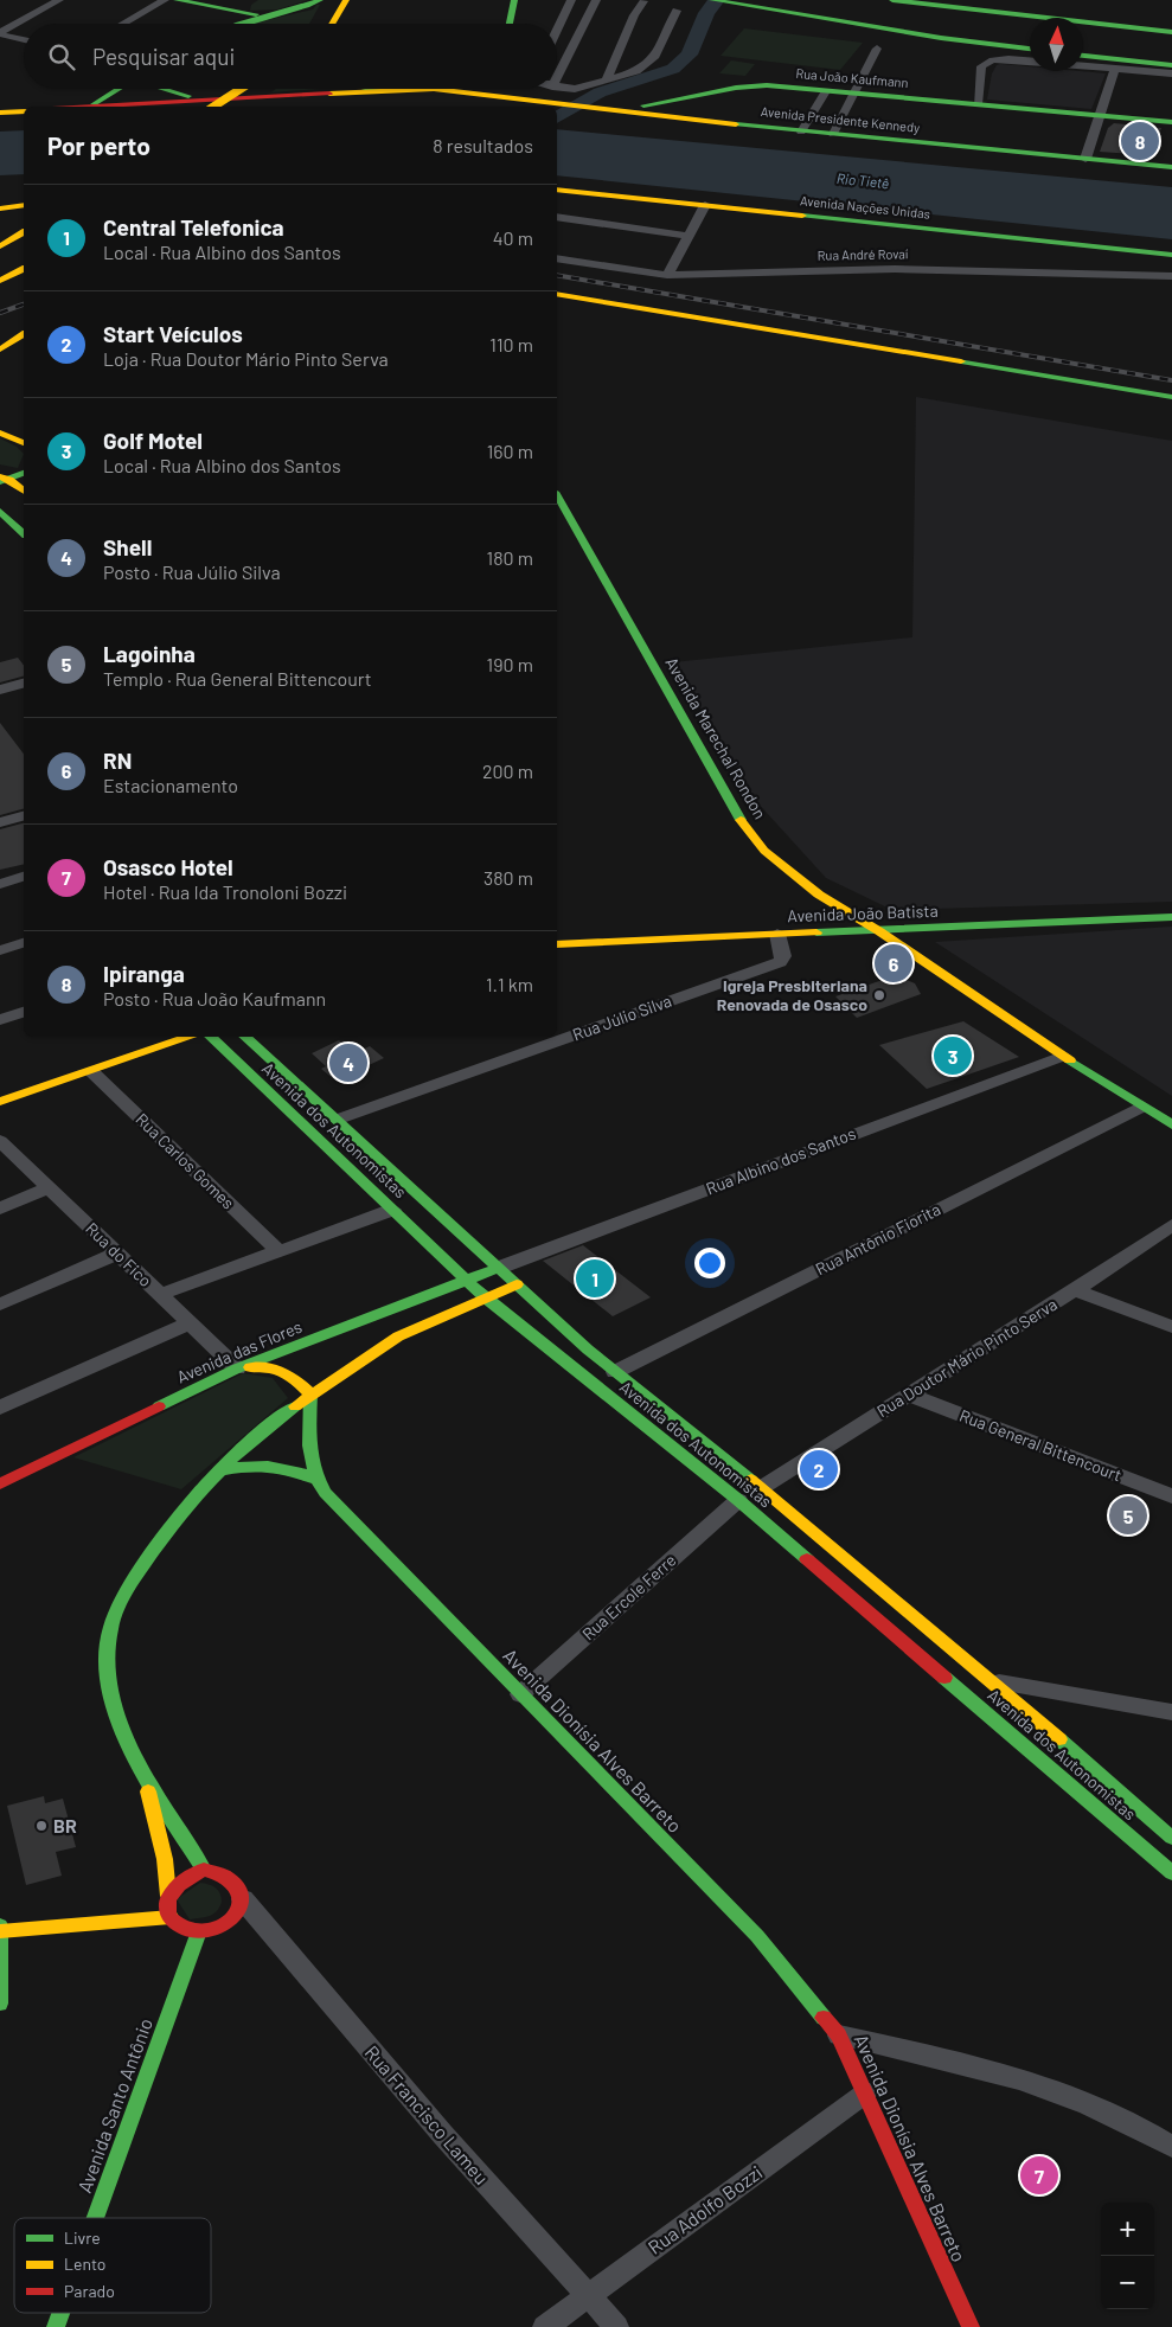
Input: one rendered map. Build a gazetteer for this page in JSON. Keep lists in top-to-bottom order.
{
  "streets": {
    "main road": [
      "Rua João Kaufmann",
      "Avenida Presidente Kennedy",
      "Avenida Nações Unidas",
      "Avenida Marechal Rondon",
      "Avenida João Batista",
      "Avenida dos Autonomistas",
      "Avenida das Flores",
      "Avenida Dionísia Alves Barreto",
      "Avenida Santo Antônio"
    ],
    "street": [
      "Rua André Rovaí",
      "Rua Júlio Silva",
      "Rua Carlos Gomes",
      "Rua Albino dos Santos",
      "Rua Antônio Fiorita",
      "Rua do Fico",
      "Rua Doutor Mário Pinto Serva",
      "Rua General Bittencourt",
      "Rua Ercole Ferre",
      "Rua Francisco Lameu",
      "Rua Adolfo Bozzi"
    ]
  },
  "crossings": [
    ["Rua João Kaufmann", "Avenida Presidente Kennedy"],
    ["Avenida Marechal Rondon", "Avenida João Batista"],
    ["Avenida Marechal Rondon", "Rua Albino dos Santos"],
    ["Avenida Marechal Rondon", "Rua Antônio Fiorita"],
    ["Avenida João Batista", "Rua Júlio Silva"],
    ["Rua Júlio Silva", "Avenida dos Autonomistas"],
    ["Avenida dos Autonomistas", "Rua Albino dos Santos"],
    ["Avenida dos Autonomistas", "Rua Antônio Fiorita"],
    ["Avenida dos Autonomistas", "Avenida das Flores"],
    ["Avenida dos Autonomistas", "Rua Doutor Mário Pinto Serva"],
    ["Avenida dos Autonomistas", "Rua Ercole Ferre"],
    ["Rua Albino dos Santos", "Avenida das Flores"],
    ["Rua do Fico", "Avenida das Flores"],
    ["Rua Doutor Mário Pinto Serva", "Rua General Bittencourt"],
    ["Rua Ercole Ferre", "Avenida Dionísia Alves Barreto"],
    ["Avenida Dionísia Alves Barreto", "Rua Adolfo Bozzi"],
    ["Avenida Santo Antônio", "Rua Francisco Lameu"],
    ["Rua Francisco Lameu", "Rua Adolfo Bozzi"]
  ],
  "water": ["Rio Tietê"],
  "places": ["Igreja Presbiteriana Renovada de Osasco", "BR"],
  "legend": ["Livre", "Lento", "Parado"],
  "north": "top",
  "page": {
    "search": "Pesquisar aqui",
    "heading": ["Por perto", "8 resultados"],
    "pins": [
      "8",
      "6",
      "3",
      "4",
      "1",
      "2",
      "5",
      "7"
    ],
    "list": [
      {
        "mark": "1",
        "name": "Central Telefonica",
        "note": "Local · Rua Albino dos Santos",
        "value": "40 m"
      },
      {
        "mark": "2",
        "name": "Start Veículos",
        "note": "Loja · Rua Doutor Mário Pinto Serva",
        "value": "110 m"
      },
      {
        "mark": "3",
        "name": "Golf Motel",
        "note": "Local · Rua Albino dos Santos",
        "value": "160 m"
      },
      {
        "mark": "4",
        "name": "Shell",
        "note": "Posto · Rua Júlio Silva",
        "value": "180 m"
      },
      {
        "mark": "5",
        "name": "Lagoinha",
        "note": "Templo · Rua General Bittencourt",
        "value": "190 m"
      },
      {
        "mark": "6",
        "name": "RN",
        "note": "Estacionamento",
        "value": "200 m"
      },
      {
        "mark": "7",
        "name": "Osasco Hotel",
        "note": "Hotel · Rua Ida Tronoloni Bozzi",
        "value": "380 m"
      },
      {
        "mark": "8",
        "name": "Ipiranga",
        "note": "Posto · Rua João Kaufmann",
        "value": "1.1 km"
      }
    ],
    "map_buttons": ["+", "−"]
  }
}
